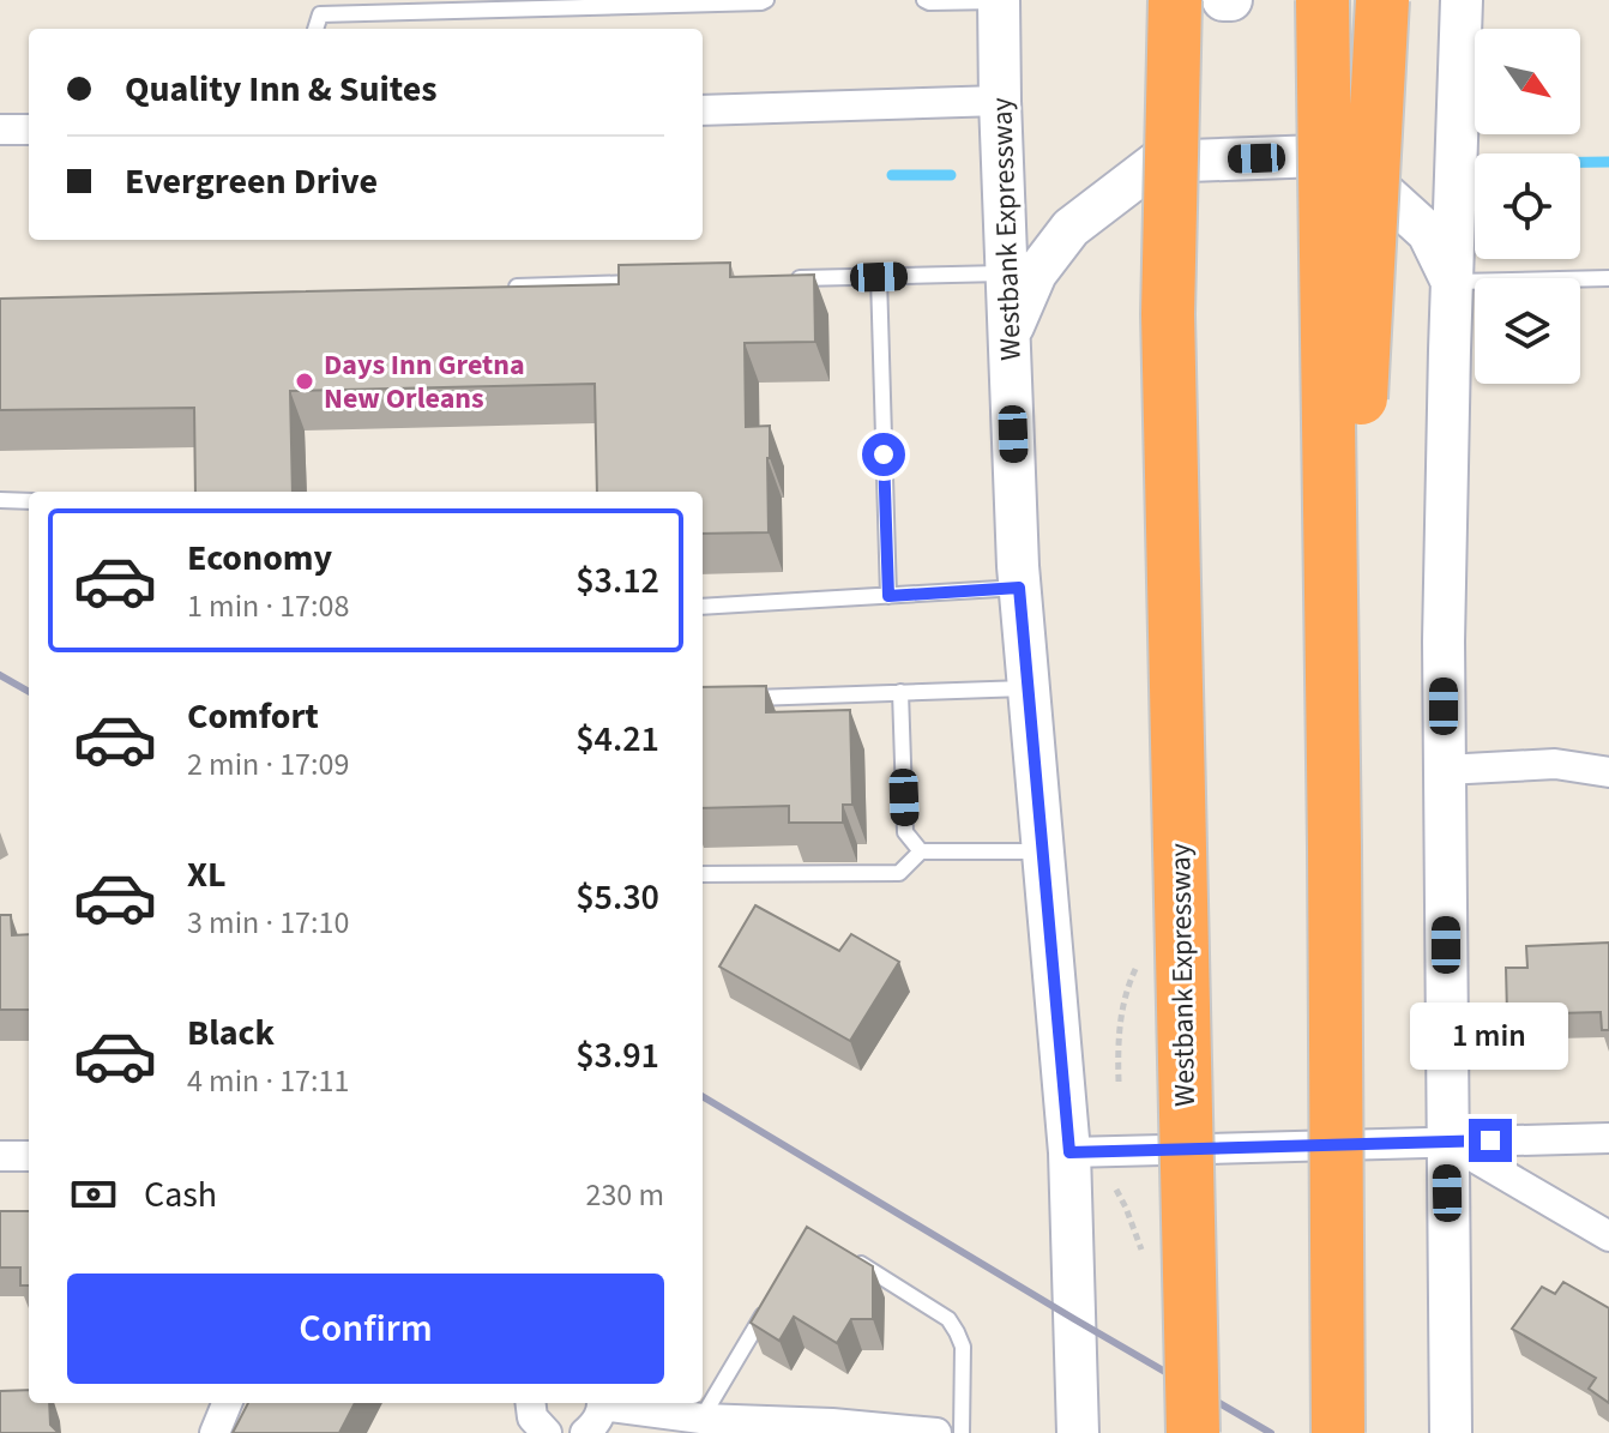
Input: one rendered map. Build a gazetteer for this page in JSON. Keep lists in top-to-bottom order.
{
  "streets": {
    "highway": ["Westbank Expressway"]
  },
  "places": ["Days Inn Gretna New Orleans"],
  "north": "bottom right",
  "page": {
    "banner": ["Quality Inn & Suites", "Evergreen Drive"],
    "list": [
      {
        "name": "Economy",
        "note": "1 min · 17:08",
        "value": "$3.12"
      },
      {
        "name": "Comfort",
        "note": "2 min · 17:09",
        "value": "$4.21"
      },
      {
        "name": "XL",
        "note": "3 min · 17:10",
        "value": "$5.30"
      },
      {
        "name": "Black",
        "note": "4 min · 17:11",
        "value": "$3.91"
      }
    ],
    "bubble": "1 min",
    "pay": ["Cash", "230 m"],
    "buttons": "Confirm"
  }
}
